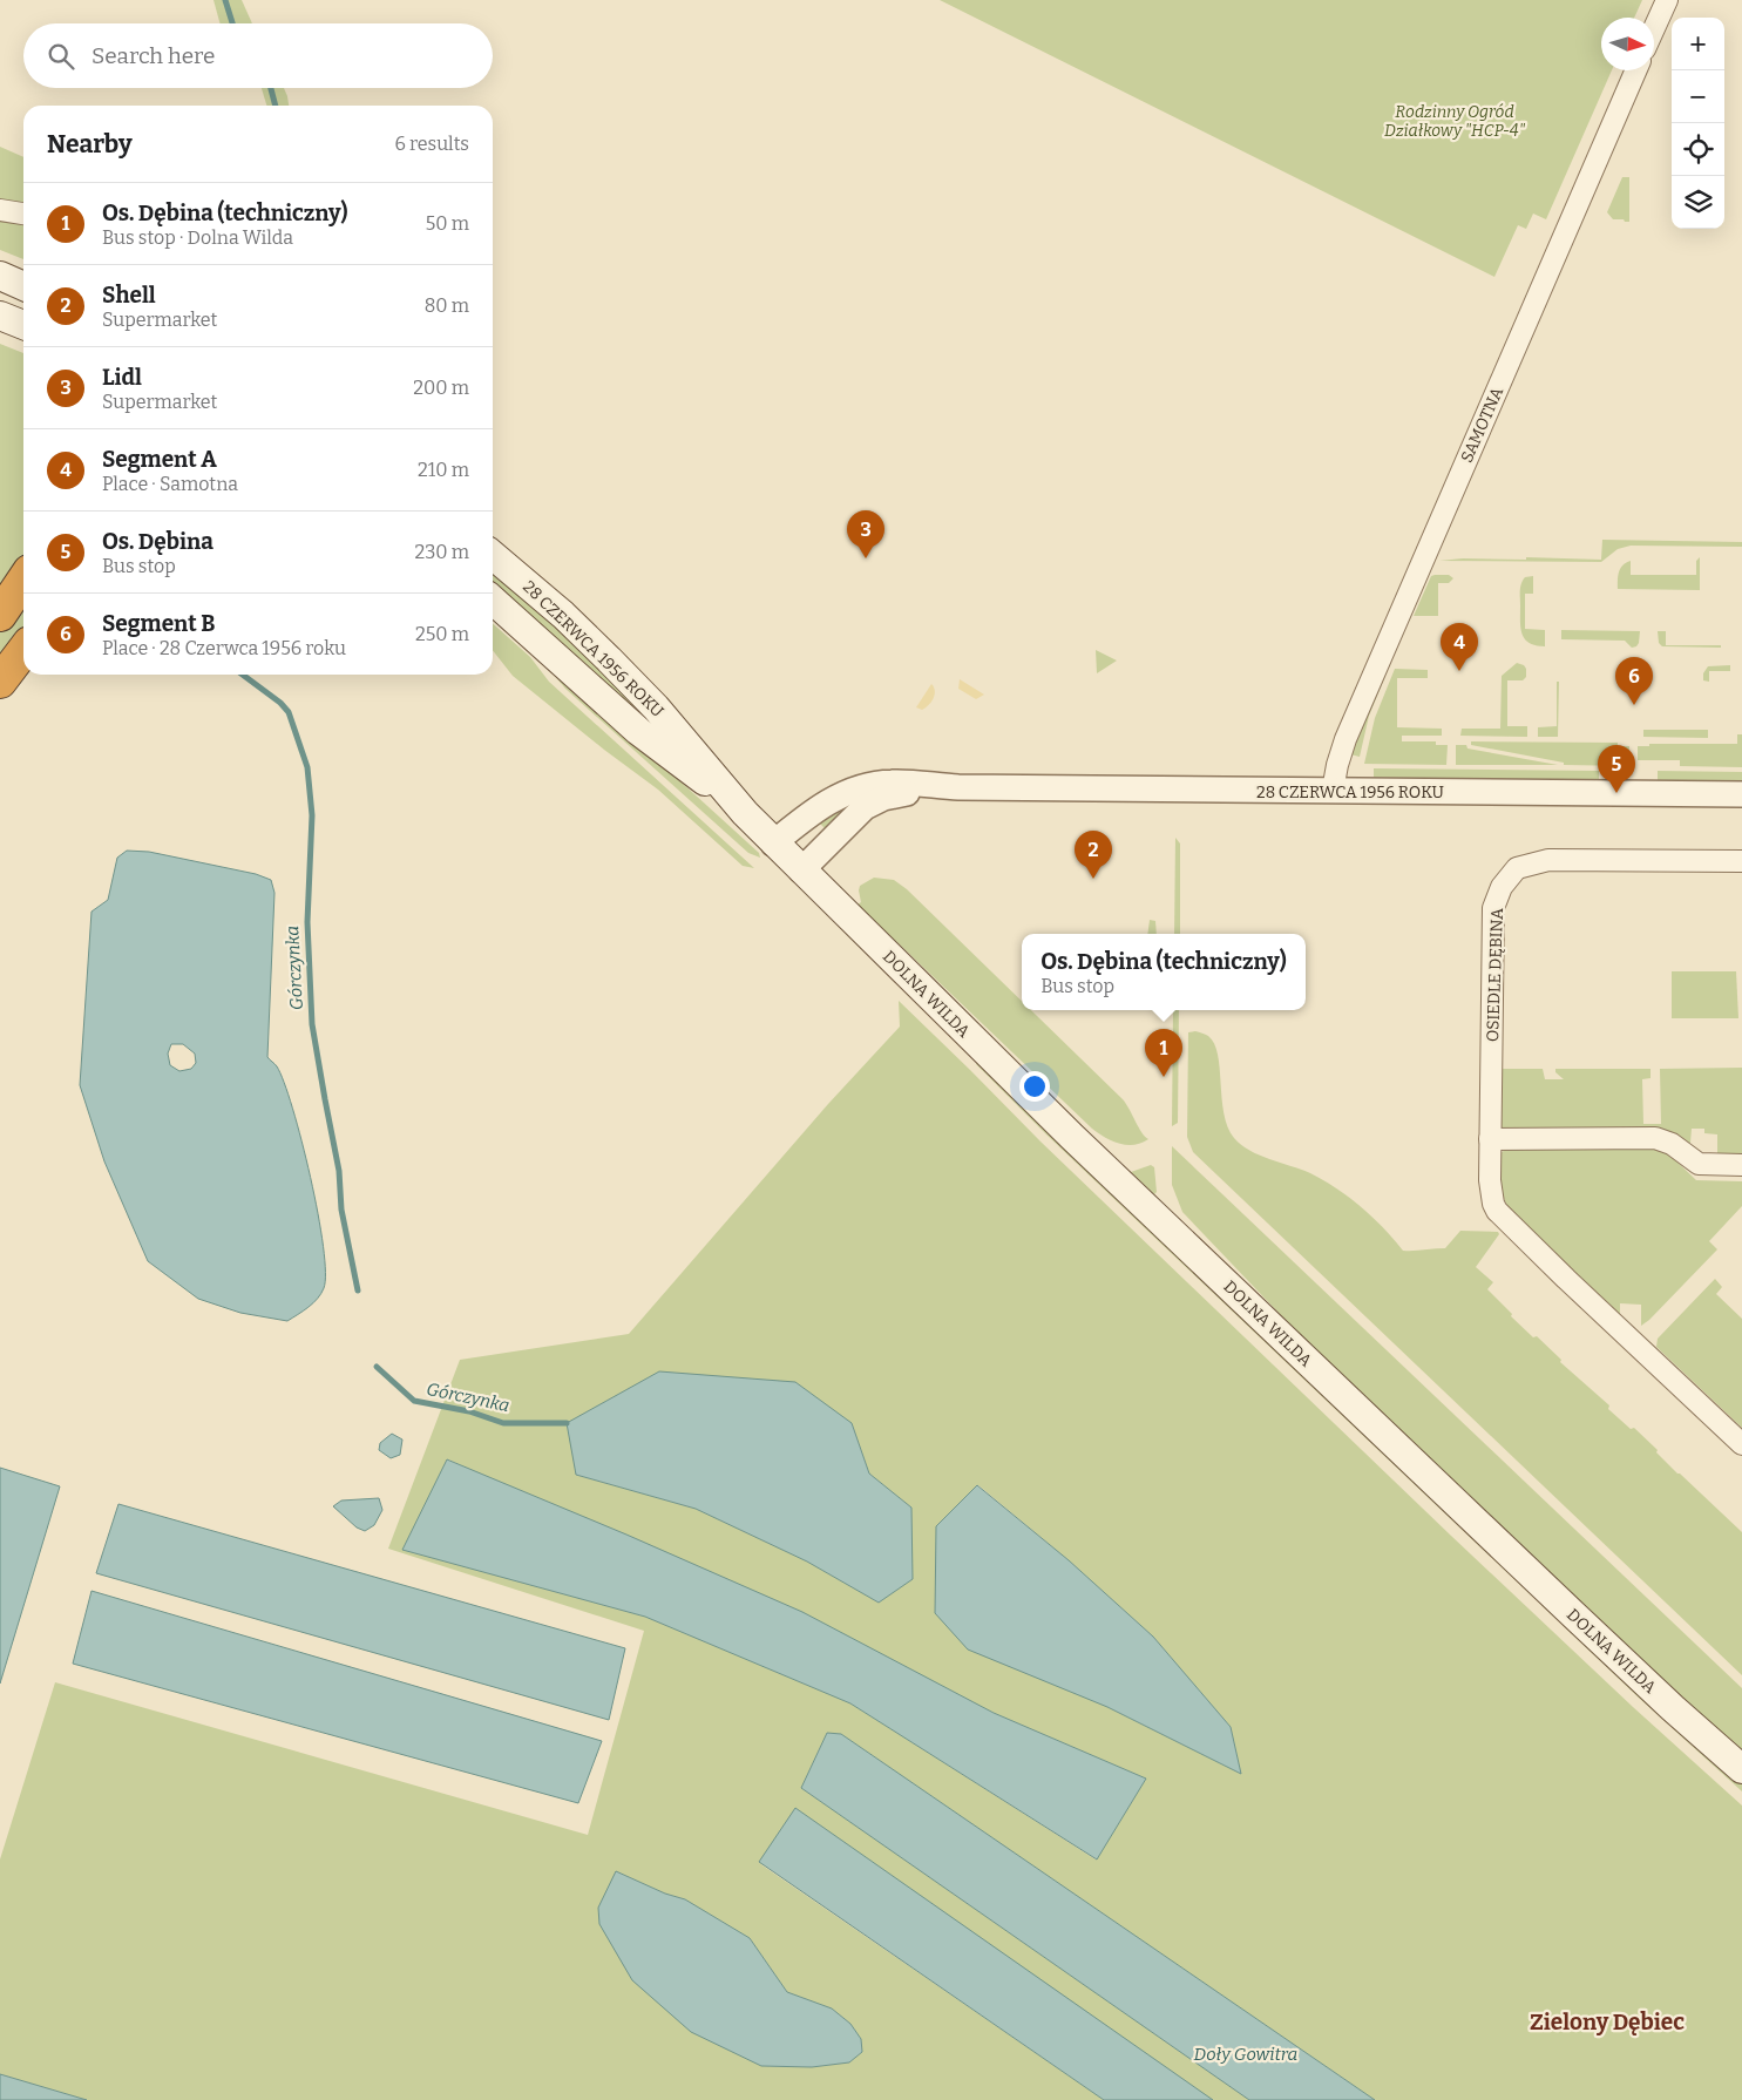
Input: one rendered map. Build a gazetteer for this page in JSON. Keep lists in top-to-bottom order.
{
  "streets": {
    "main road": ["28 CZERWCA 1956 ROKU", "DOLNA WILDA"],
    "street": ["SAMOTNA", "OSIEDLE DĘBINA"]
  },
  "crossings": [
    ["SAMOTNA", "28 CZERWCA 1956 ROKU"],
    ["28 CZERWCA 1956 ROKU", "DOLNA WILDA"]
  ],
  "districts": ["Zielony Dębiec"],
  "water": ["Górczynka", "Doły Gowitra"],
  "parks": ["Rodzinny Ogród Działkowy \"HCP-4\""],
  "north": "right",
  "page": {
    "map_buttons": ["+", "−"],
    "search": "Search here",
    "heading": ["Nearby", "6 results"],
    "list": [
      {
        "mark": "1",
        "name": "Os. Dębina (techniczny)",
        "note": "Bus stop · Dolna Wilda",
        "value": "50 m"
      },
      {
        "mark": "2",
        "name": "Shell",
        "note": "Supermarket",
        "value": "80 m"
      },
      {
        "mark": "3",
        "name": "Lidl",
        "note": "Supermarket",
        "value": "200 m"
      },
      {
        "mark": "4",
        "name": "Segment A",
        "note": "Place · Samotna",
        "value": "210 m"
      },
      {
        "mark": "5",
        "name": "Os. Dębina",
        "note": "Bus stop",
        "value": "230 m"
      },
      {
        "mark": "6",
        "name": "Segment B",
        "note": "Place · 28 Czerwca 1956 roku",
        "value": "250 m"
      }
    ],
    "pins": [
      "3",
      "4",
      "6",
      "5",
      "2",
      "1"
    ],
    "popup": ["Os. Dębina (techniczny)", "Bus stop"]
  }
}
